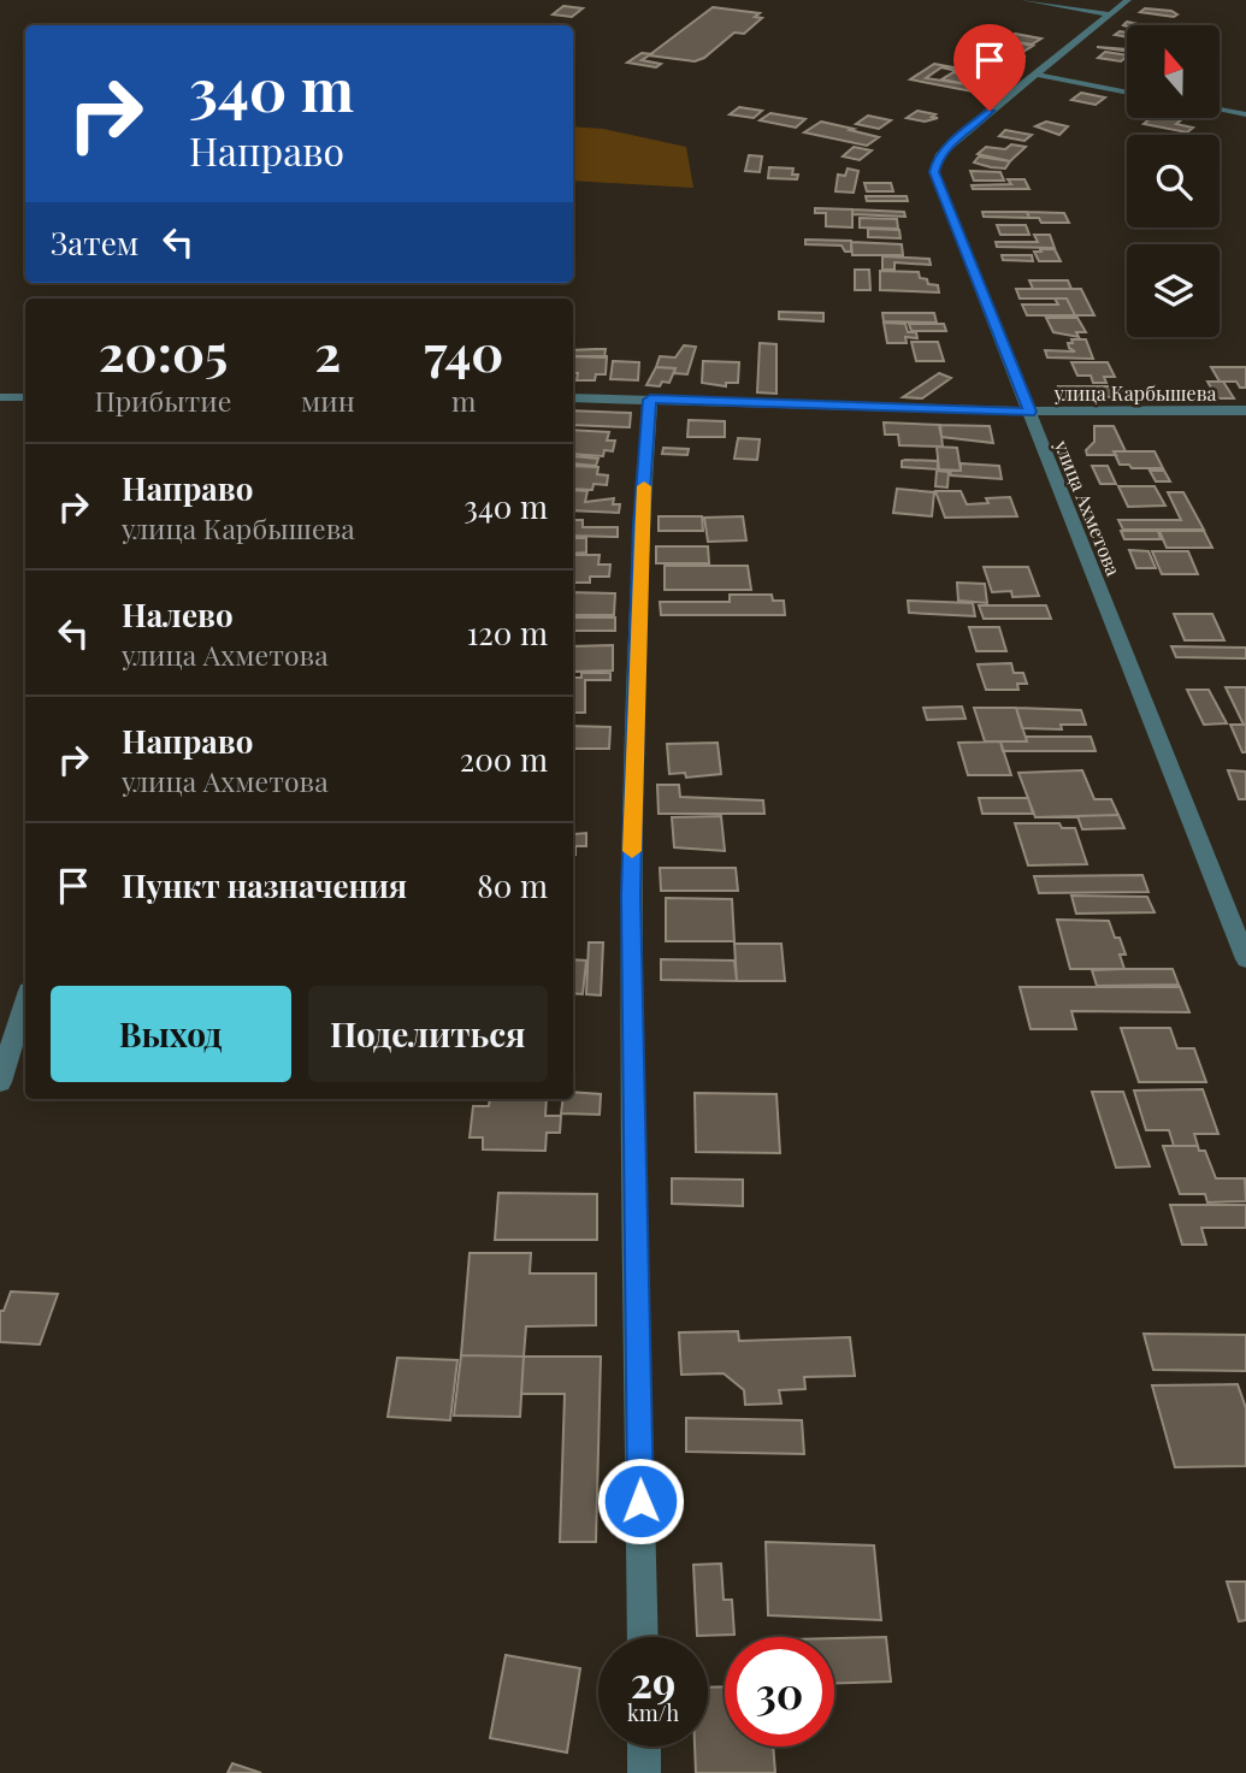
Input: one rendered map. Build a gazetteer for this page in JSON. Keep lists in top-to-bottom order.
{
  "streets": {
    "street": ["улица Карбышева", "улица Ахметова"]
  },
  "crossings": [
    ["улица Карбышева", "улица Ахметова"]
  ],
  "north": "top",
  "page": {
    "turn": ["340 m", "Направо"],
    "then": "Затем",
    "eta": [
      "20:05",
      "Прибытие",
      "2",
      "мин",
      "740",
      "m"
    ],
    "list": [
      {
        "name": "Направо",
        "note": "улица Карбышева",
        "value": "340 m"
      },
      {
        "name": "Налево",
        "note": "улица Ахметова",
        "value": "120 m"
      },
      {
        "name": "Направо",
        "note": "улица Ахметова",
        "value": "200 m"
      },
      {
        "name": "Пункт назначения",
        "value": "80 m"
      }
    ],
    "buttons": ["Выход", "Поделиться"],
    "speed": "29 km/h",
    "limit": "30"
  }
}
